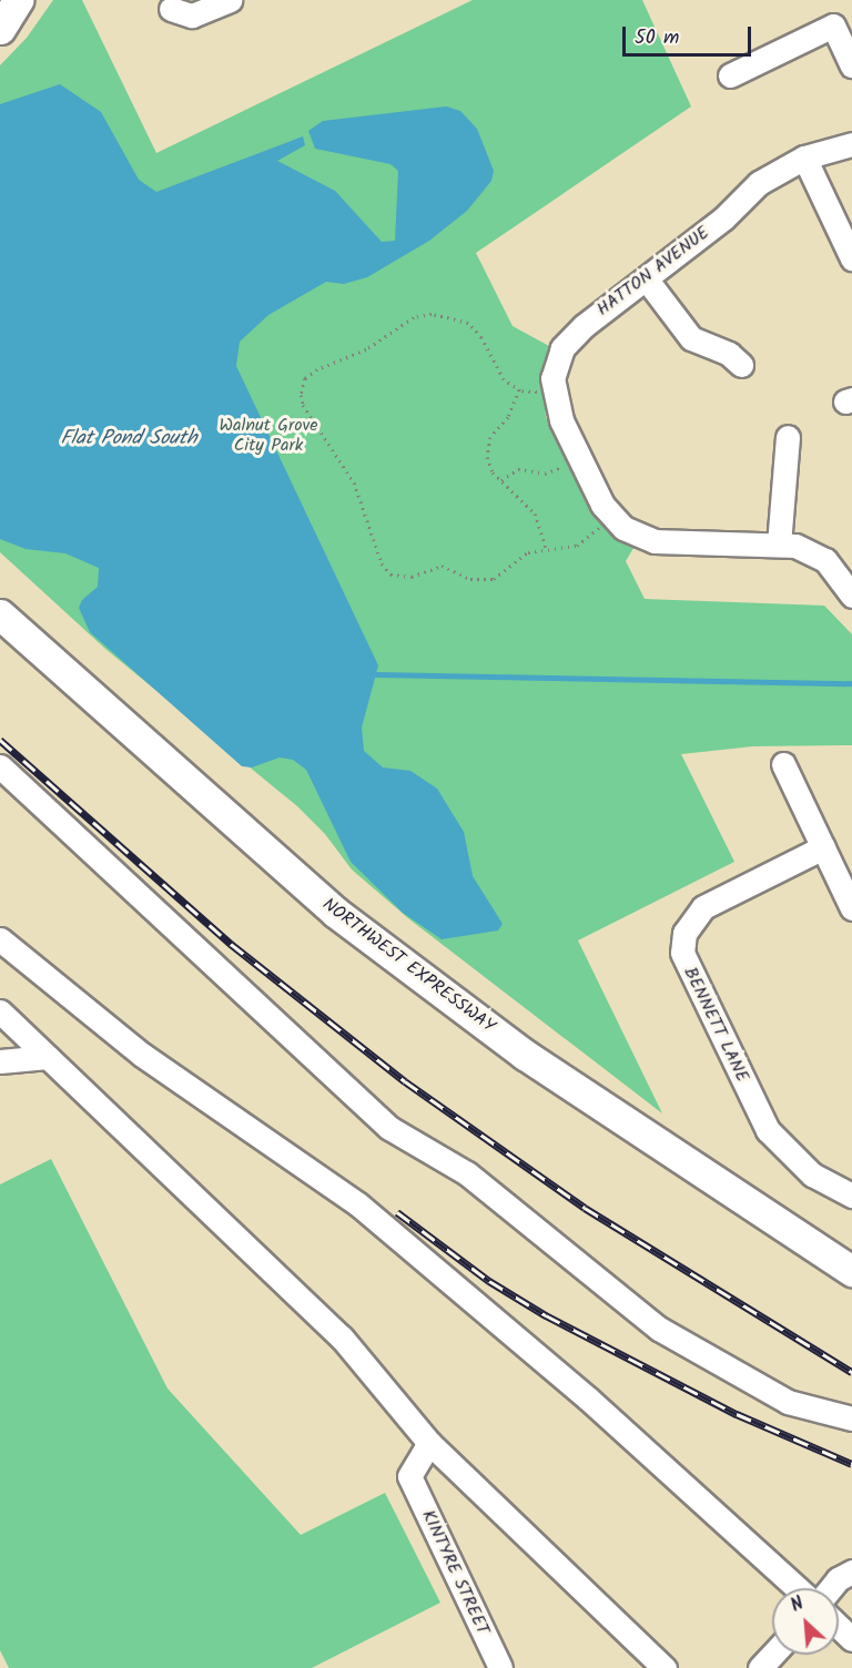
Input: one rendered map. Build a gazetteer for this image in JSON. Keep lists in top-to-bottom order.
{
  "streets": {
    "main road": ["NORTHWEST EXPRESSWAY"],
    "street": ["HATTON AVENUE", "BENNETT LANE", "KINTYRE STREET"]
  },
  "water": ["Flat Pond South"],
  "parks": ["Walnut Grove City Park"],
  "scale_bar": "50 m",
  "north": "top left"
}
